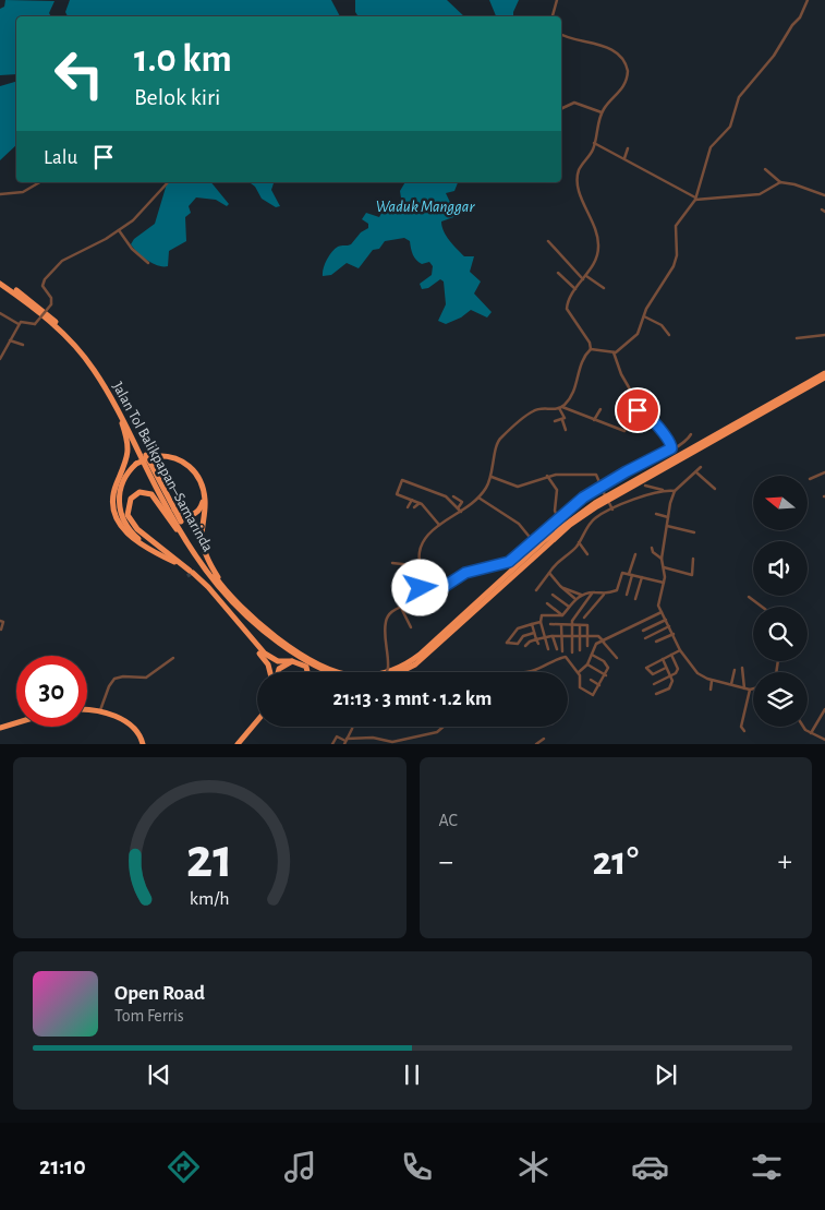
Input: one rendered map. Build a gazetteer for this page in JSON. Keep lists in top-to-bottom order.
{
  "streets": {
    "highway": ["Jalan Tol Balikpapan–Samarinda"]
  },
  "water": ["Waduk Manggar"],
  "north": "left",
  "page": {
    "turn": ["1.0 km", "Belok kiri"],
    "then": "Lalu",
    "limit": "30",
    "trip": "21:13 · 3 mnt · 1.2 km",
    "tile": "AC",
    "heat": ["−", "21°", "+"],
    "song": ["Open Road", "Tom Ferris"],
    "tabs": "21:10",
    "gauge": ["21", "km/h"]
  }
}
